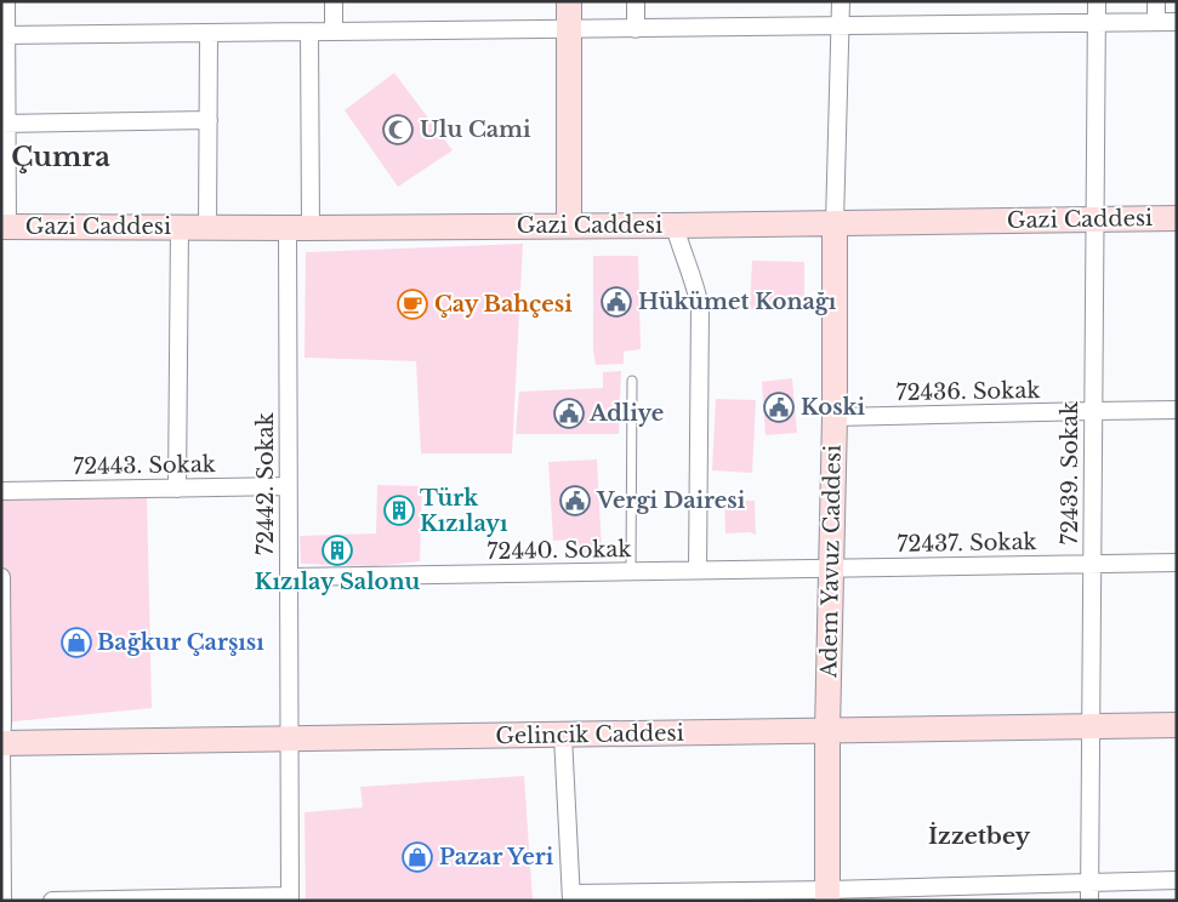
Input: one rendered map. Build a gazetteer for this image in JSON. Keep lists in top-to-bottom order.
{
  "streets": {
    "street": [
      "Gazi Caddesi",
      "72436. Sokak",
      "72443. Sokak",
      "72439. Sokak",
      "72442. Sokak",
      "72437. Sokak",
      "72440. Sokak",
      "Adem Yavuz Caddesi",
      "Gelincik Caddesi"
    ]
  },
  "crossings": [
    ["Gazi Caddesi", "72439. Sokak"],
    ["Gazi Caddesi", "72442. Sokak"],
    ["Gazi Caddesi", "Adem Yavuz Caddesi"],
    ["72436. Sokak", "72439. Sokak"],
    ["72436. Sokak", "Adem Yavuz Caddesi"],
    ["72443. Sokak", "72442. Sokak"],
    ["72439. Sokak", "72437. Sokak"],
    ["72439. Sokak", "Gelincik Caddesi"],
    ["72442. Sokak", "72440. Sokak"],
    ["72442. Sokak", "Gelincik Caddesi"],
    ["72437. Sokak", "72440. Sokak"],
    ["72437. Sokak", "Adem Yavuz Caddesi"],
    ["72440. Sokak", "Adem Yavuz Caddesi"],
    ["Adem Yavuz Caddesi", "Gelincik Caddesi"]
  ],
  "districts": ["Çumra", "İzzetbey"],
  "places": {
    "mosque": ["Ulu Cami"],
    "public building": [
      "Hükümet Konağı",
      "Koski",
      "Adliye",
      "Vergi Dairesi"
    ],
    "cafe": ["Çay Bahçesi"],
    "building": ["Türk Kızılayı", "Kızılay Salonu"],
    "shop": ["Bağkur Çarşısı", "Pazar Yeri"]
  }
}
